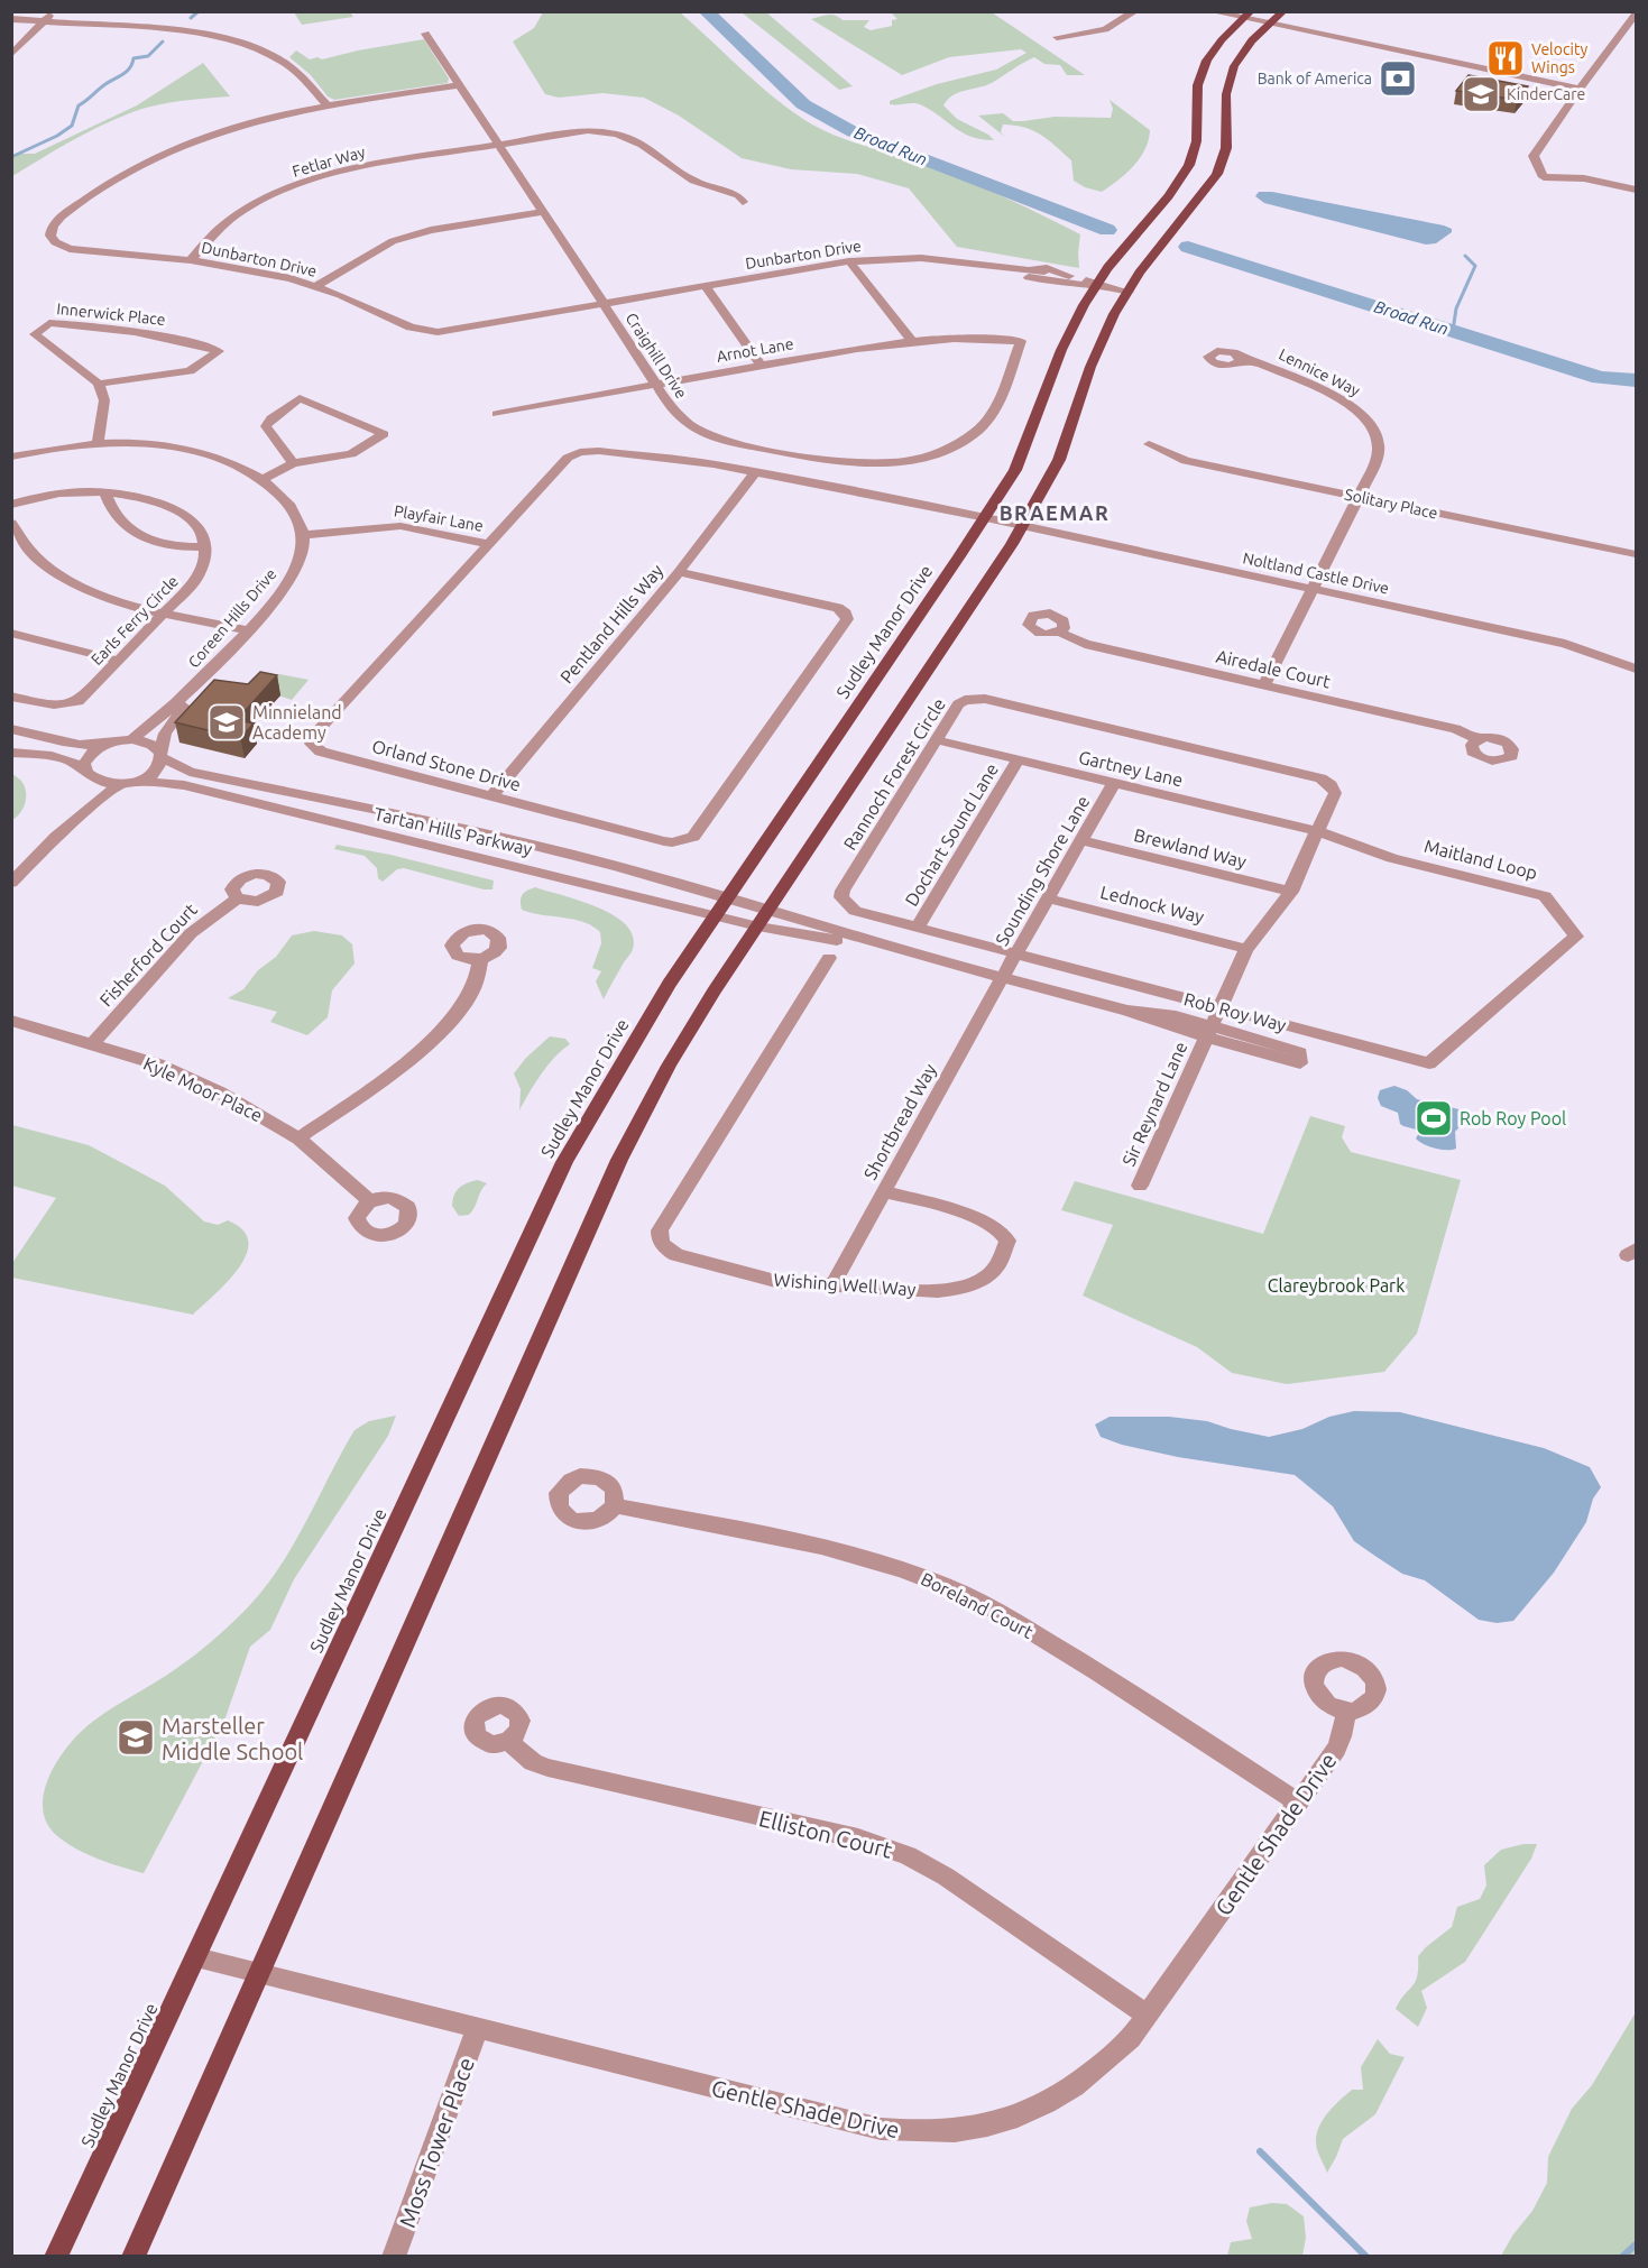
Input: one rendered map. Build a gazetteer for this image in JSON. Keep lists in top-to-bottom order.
{
  "streets": {
    "main road": ["Sudley Manor Drive"],
    "street": [
      "Fetlar Way",
      "Dunbarton Drive",
      "Innerwick Place",
      "Arnot Lane",
      "Craighill Drive",
      "Lennice Way",
      "Solitary Place",
      "Playfair Lane",
      "Noltland Castle Drive",
      "Coreen Hills Drive",
      "Earls Ferry Circle",
      "Pentland Hills Way",
      "Airedale Court",
      "Orland Stone Drive",
      "Gartney Lane",
      "Rannoch Forest Circle",
      "Tartan Hills Parkway",
      "Dochart Sound Lane",
      "Brewland Way",
      "Maitland Loop",
      "Sounding Shore Lane",
      "Lednock Way",
      "Fisherford Court",
      "Rob Roy Way",
      "Kyle Moor Place",
      "Sir Reynard Lane",
      "Shortbread Way",
      "Wishing Well Way",
      "Boreland Court",
      "Elliston Court",
      "Gentle Shade Drive",
      "Moss Tower Place"
    ]
  },
  "crossings": [
    ["Fetlar Way", "Dunbarton Drive"],
    ["Fetlar Way", "Craighill Drive"],
    ["Dunbarton Drive", "Craighill Drive"],
    ["Dunbarton Drive", "Sudley Manor Drive"],
    ["Arnot Lane", "Craighill Drive"],
    ["Lennice Way", "Solitary Place"],
    ["Lennice Way", "Noltland Castle Drive"],
    ["Lennice Way", "Airedale Court"],
    ["Playfair Lane", "Coreen Hills Drive"],
    ["Playfair Lane", "Orland Stone Drive"],
    ["Noltland Castle Drive", "Sudley Manor Drive"],
    ["Noltland Castle Drive", "Orland Stone Drive"],
    ["Coreen Hills Drive", "Tartan Hills Parkway"],
    ["Pentland Hills Way", "Orland Stone Drive"],
    ["Sudley Manor Drive", "Orland Stone Drive"],
    ["Sudley Manor Drive", "Tartan Hills Parkway"],
    ["Sudley Manor Drive", "Gentle Shade Drive"],
    ["Gartney Lane", "Rannoch Forest Circle"],
    ["Gartney Lane", "Dochart Sound Lane"],
    ["Gartney Lane", "Maitland Loop"],
    ["Gartney Lane", "Sounding Shore Lane"],
    ["Rannoch Forest Circle", "Dochart Sound Lane"],
    ["Rannoch Forest Circle", "Maitland Loop"],
    ["Rannoch Forest Circle", "Sounding Shore Lane"],
    ["Tartan Hills Parkway", "Rob Roy Way"],
    ["Brewland Way", "Sounding Shore Lane"],
    ["Sounding Shore Lane", "Lednock Way"],
    ["Sounding Shore Lane", "Rob Roy Way"],
    ["Sounding Shore Lane", "Shortbread Way"],
    ["Fisherford Court", "Kyle Moor Place"],
    ["Rob Roy Way", "Sir Reynard Lane"],
    ["Rob Roy Way", "Shortbread Way"],
    ["Shortbread Way", "Wishing Well Way"],
    ["Boreland Court", "Gentle Shade Drive"],
    ["Elliston Court", "Gentle Shade Drive"],
    ["Gentle Shade Drive", "Moss Tower Place"]
  ],
  "districts": ["BRAEMAR"],
  "water": ["Broad Run"],
  "parks": ["Clareybrook Park"],
  "places": {
    "restaurant": ["Velocity Wings"],
    "bank": ["Bank of America"],
    "school or university": ["KinderCare", "Minnieland Academy", "Marsteller Middle School"],
    "sports": ["Rob Roy Pool"]
  }
}
